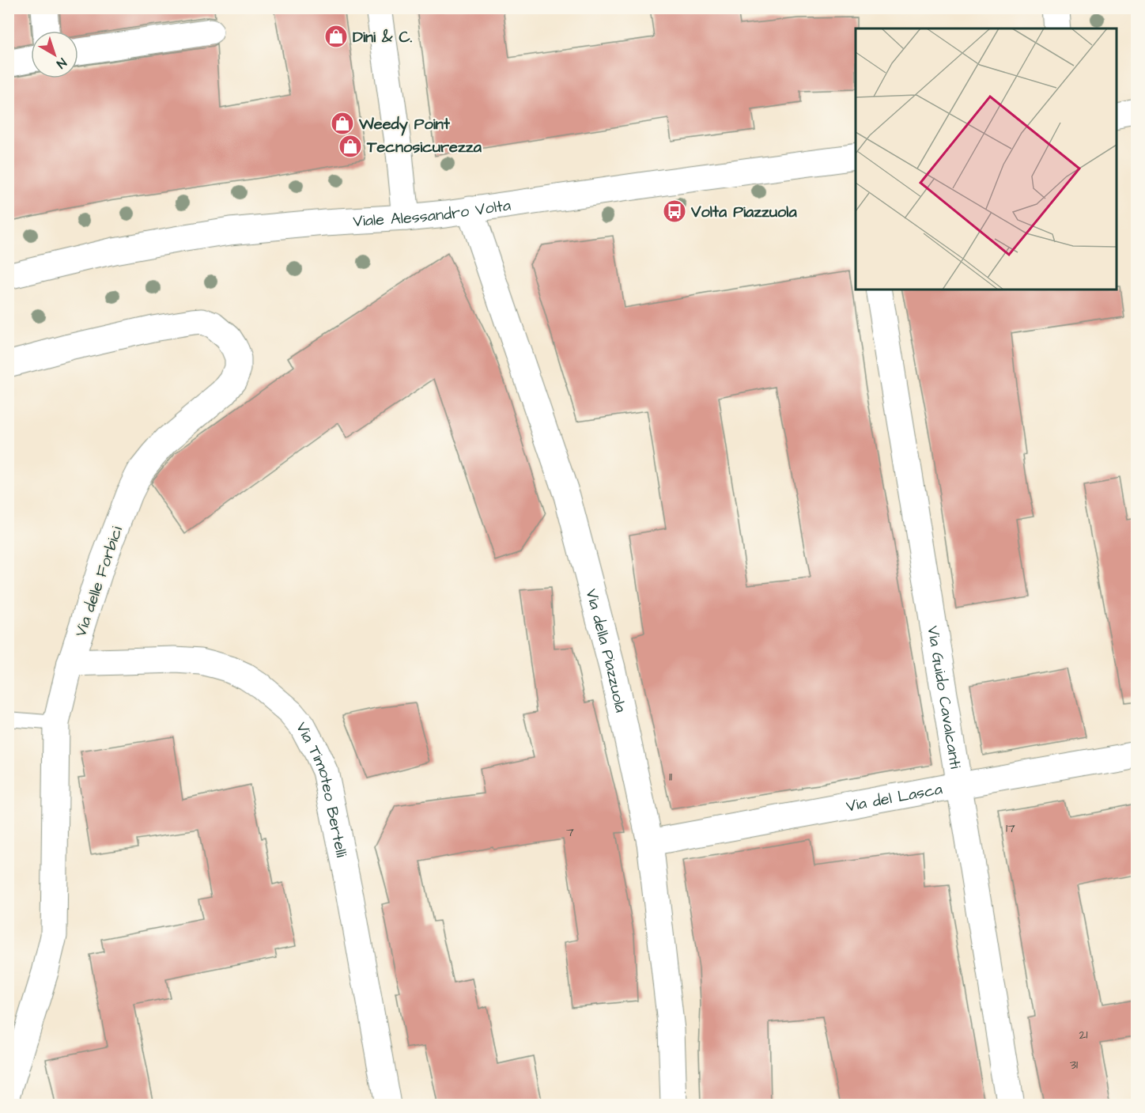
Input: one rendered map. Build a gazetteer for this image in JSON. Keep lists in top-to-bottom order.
{
  "streets": {
    "street": [
      "Viale Alessandro Volta",
      "Via delle Forbici",
      "Via della Piazzuola",
      "Via Guido Cavalcanti",
      "Via Timoteo Bertelli",
      "Via del Lasca"
    ]
  },
  "crossings": [
    ["Viale Alessandro Volta", "Via della Piazzuola"],
    ["Via delle Forbici", "Via Timoteo Bertelli"],
    ["Via della Piazzuola", "Via del Lasca"],
    ["Via Guido Cavalcanti", "Via del Lasca"]
  ],
  "places": {
    "shop": ["Dini & C.", "Weedy Point", "Tecnosicurezza"],
    "bus stop": ["Volta Piazzuola"]
  },
  "house_numbers": [
    "11",
    "17",
    "7",
    "21",
    "31"
  ],
  "north": "bottom right"
}
